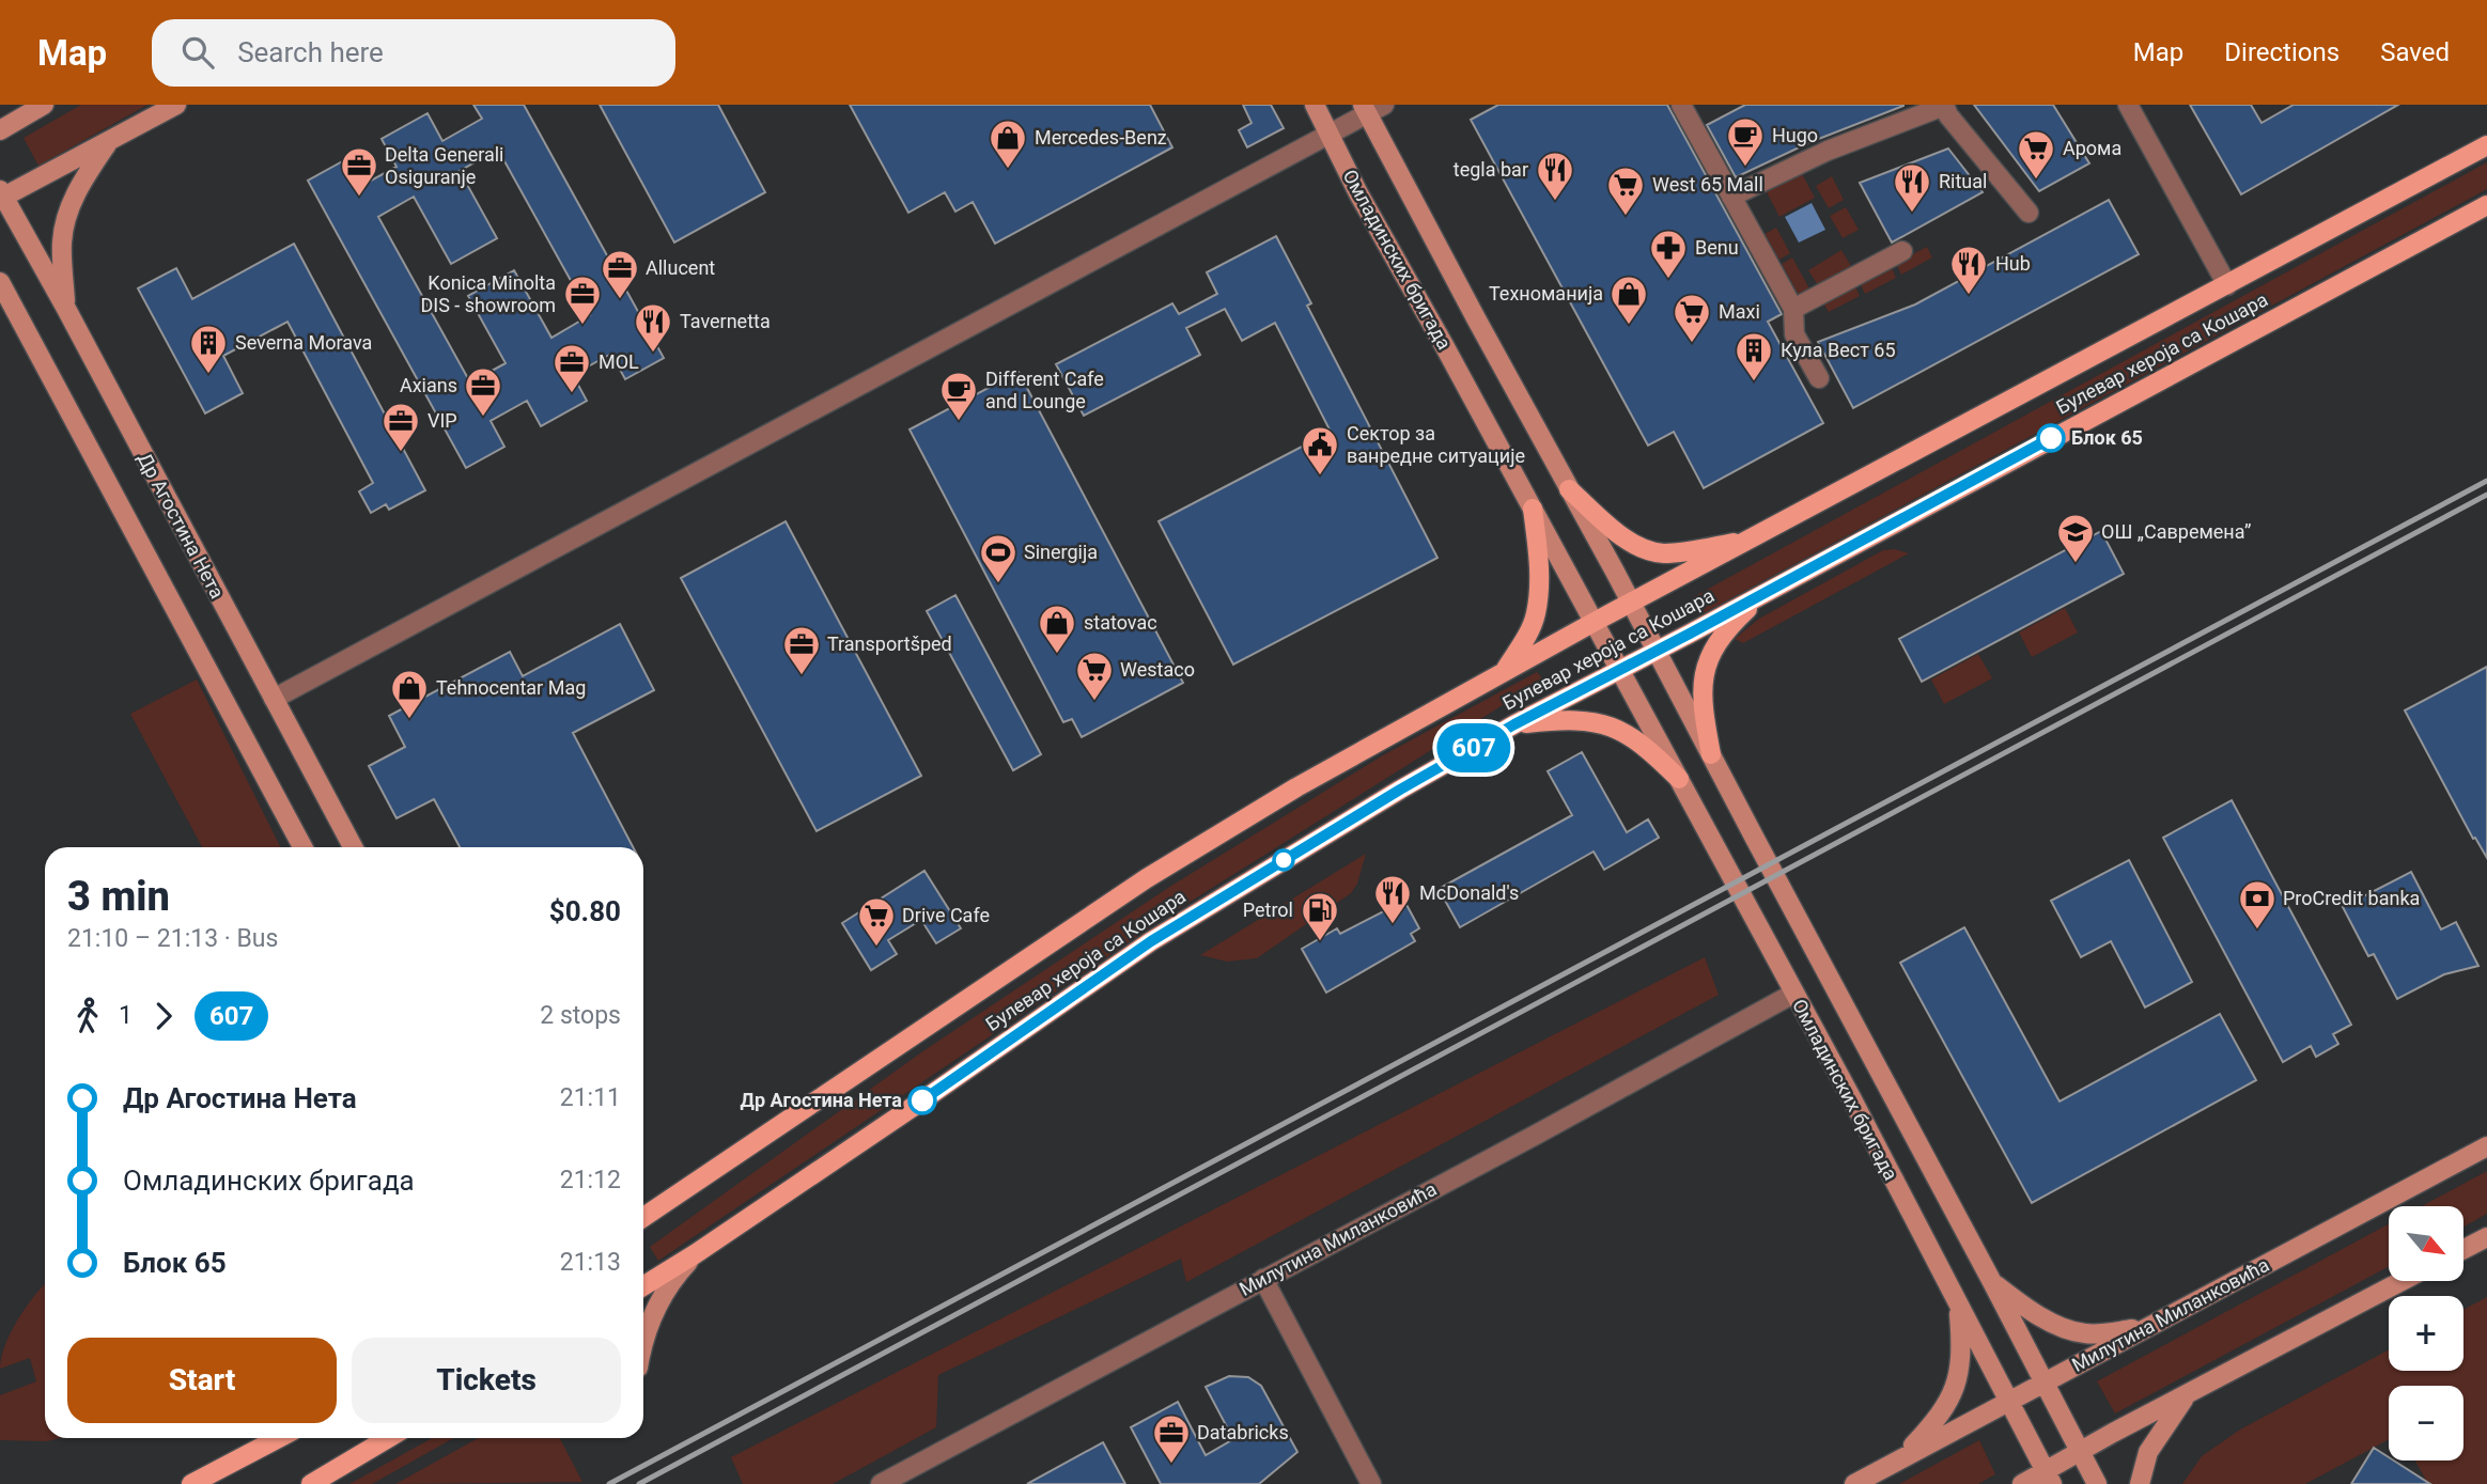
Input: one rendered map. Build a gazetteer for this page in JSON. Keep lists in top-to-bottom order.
{
  "streets": {
    "main road": [
      "Омладинских бригада",
      "Булевар хероја са Кошара",
      "Др Агостина Нета",
      "Милутина Миланковића"
    ]
  },
  "crossings": [
    ["Омладинских бригада", "Булевар хероја са Кошара"],
    ["Омладинских бригада", "Милутина Миланковића"]
  ],
  "places": {
    "cafe": ["Hugo", "Different Cafe and Lounge"],
    "shop": [
      "Mercedes-Benz",
      "Техноманија",
      "statovac",
      "Tehnocentar Mag"
    ],
    "supermarket": [
      "Арома",
      "West 65 Mall",
      "Maxi",
      "Westaco",
      "Drive Cafe"
    ],
    "office": [
      "Delta Generali Osiguranje",
      "Allucent",
      "Konica Minolta DIS - showroom",
      "MOL",
      "Axians",
      "VIP",
      "Transportšped",
      "Databricks"
    ],
    "restaurant": [
      "tegla bar",
      "Ritual",
      "Hub",
      "Tavernetta",
      "McDonald's"
    ],
    "pharmacy": ["Benu"],
    "building": ["Severna Morava", "Кула Вест 65"],
    "other": ["Блок 65", "Др Агостина Нета"],
    "public building": ["Сектор за ванредне ситуације"],
    "school or university": ["ОШ „Савремена”"],
    "sports": ["Sinergija"],
    "bank": ["ProCredit banka"],
    "fuel station": ["Petrol"]
  },
  "lines": ["bus line 607"],
  "north": "bottom right",
  "page": {
    "header": "Map",
    "search": "Search here",
    "nav": ["Map", "Directions", "Saved"],
    "on_map": "607",
    "heading": ["3 min", "21:10 – 21:13 · Bus", "$0.80"],
    "legs": ["1", "607", "2 stops"],
    "list": [
      {
        "name": "Др Агостина Нета",
        "value": "21:11"
      },
      {
        "name": "Омладинских бригада",
        "value": "21:12"
      },
      {
        "name": "Блок 65",
        "value": "21:13"
      }
    ],
    "map_buttons": ["+", "−"],
    "buttons": ["Start", "Tickets"]
  }
}
